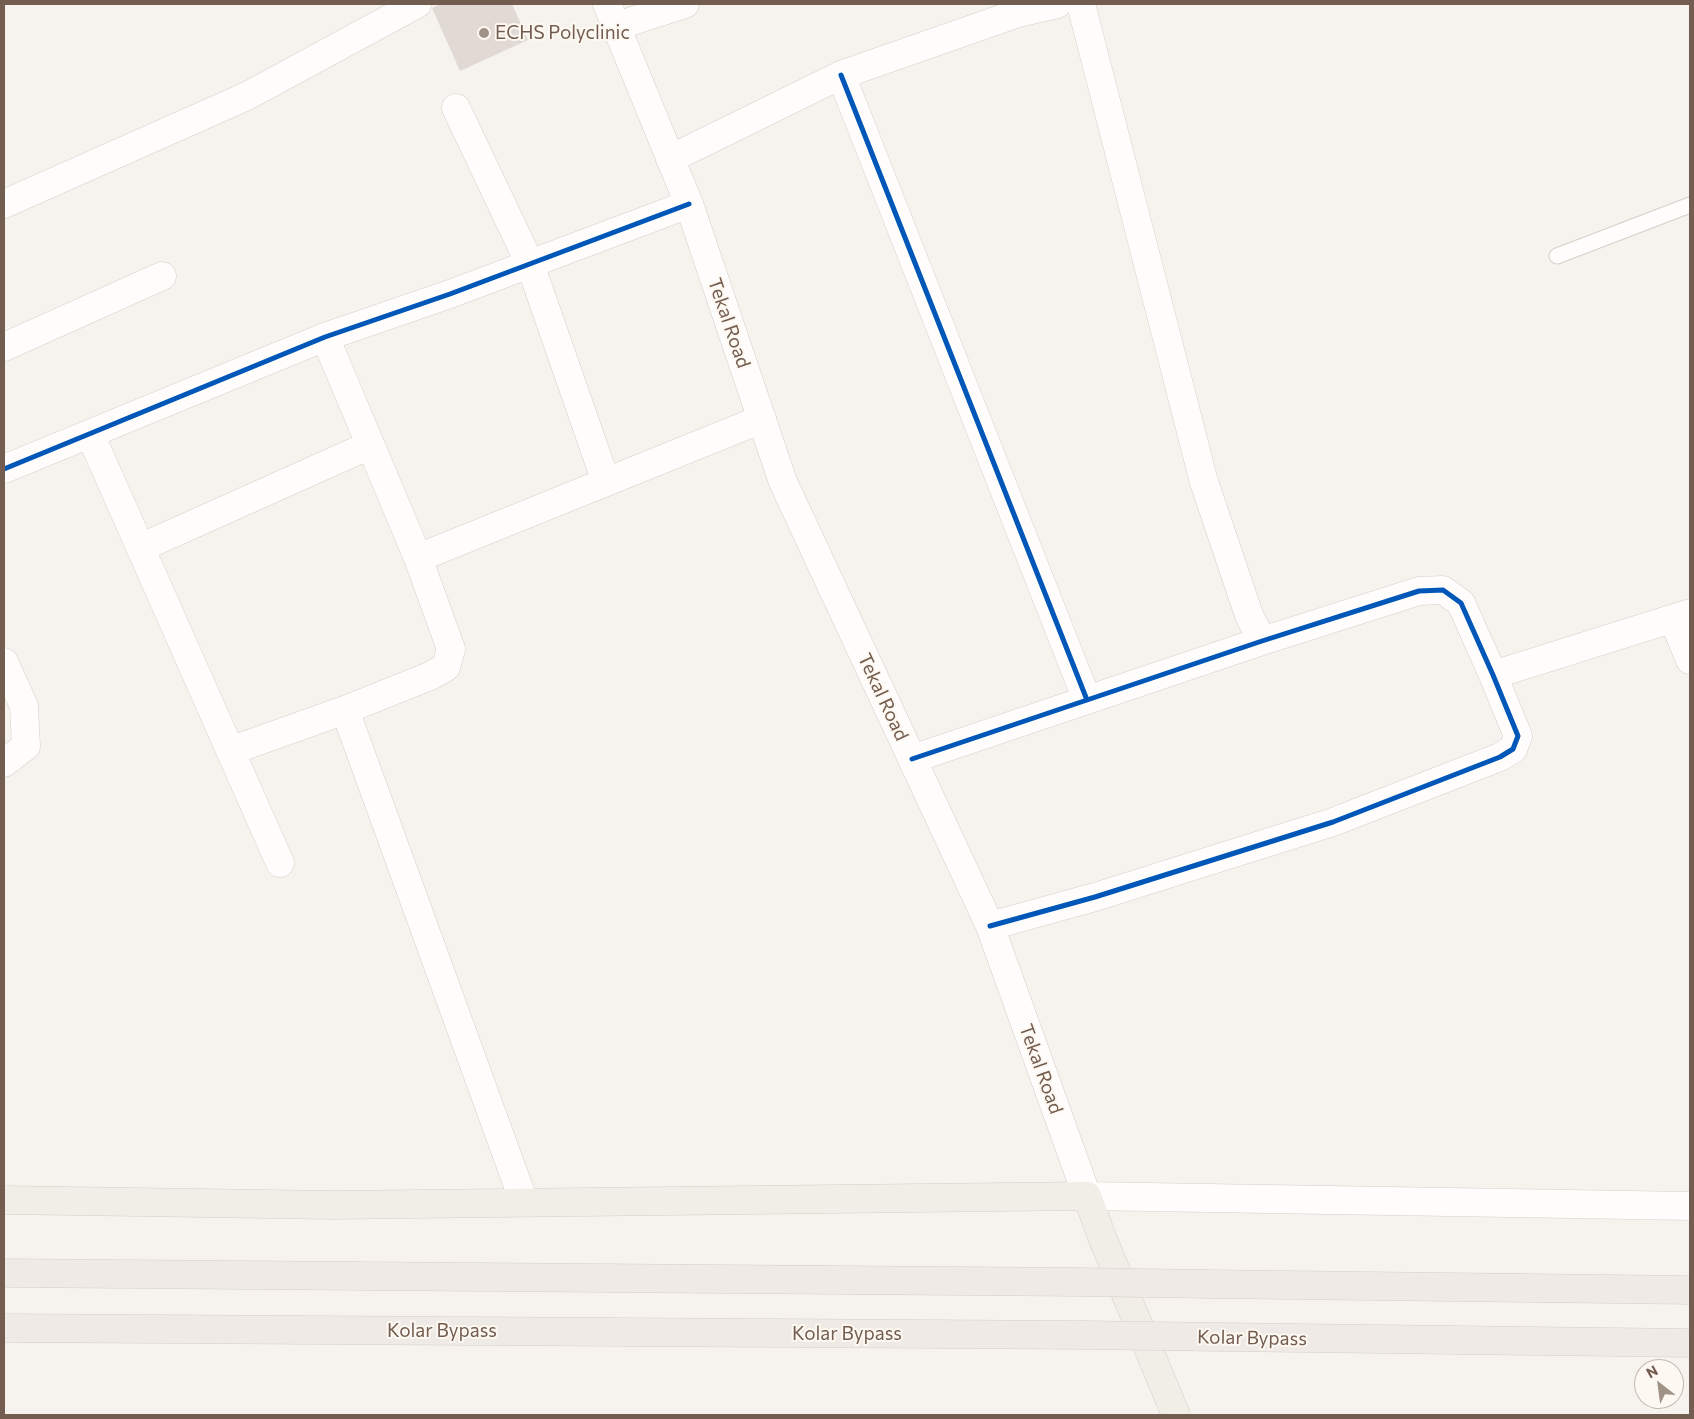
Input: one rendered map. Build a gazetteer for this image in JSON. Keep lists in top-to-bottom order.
{
  "streets": {
    "highway": ["Kolar Bypass"],
    "main road": ["Tekal Road"]
  },
  "places": ["ECHS Polyclinic"],
  "north": "top left"
}
